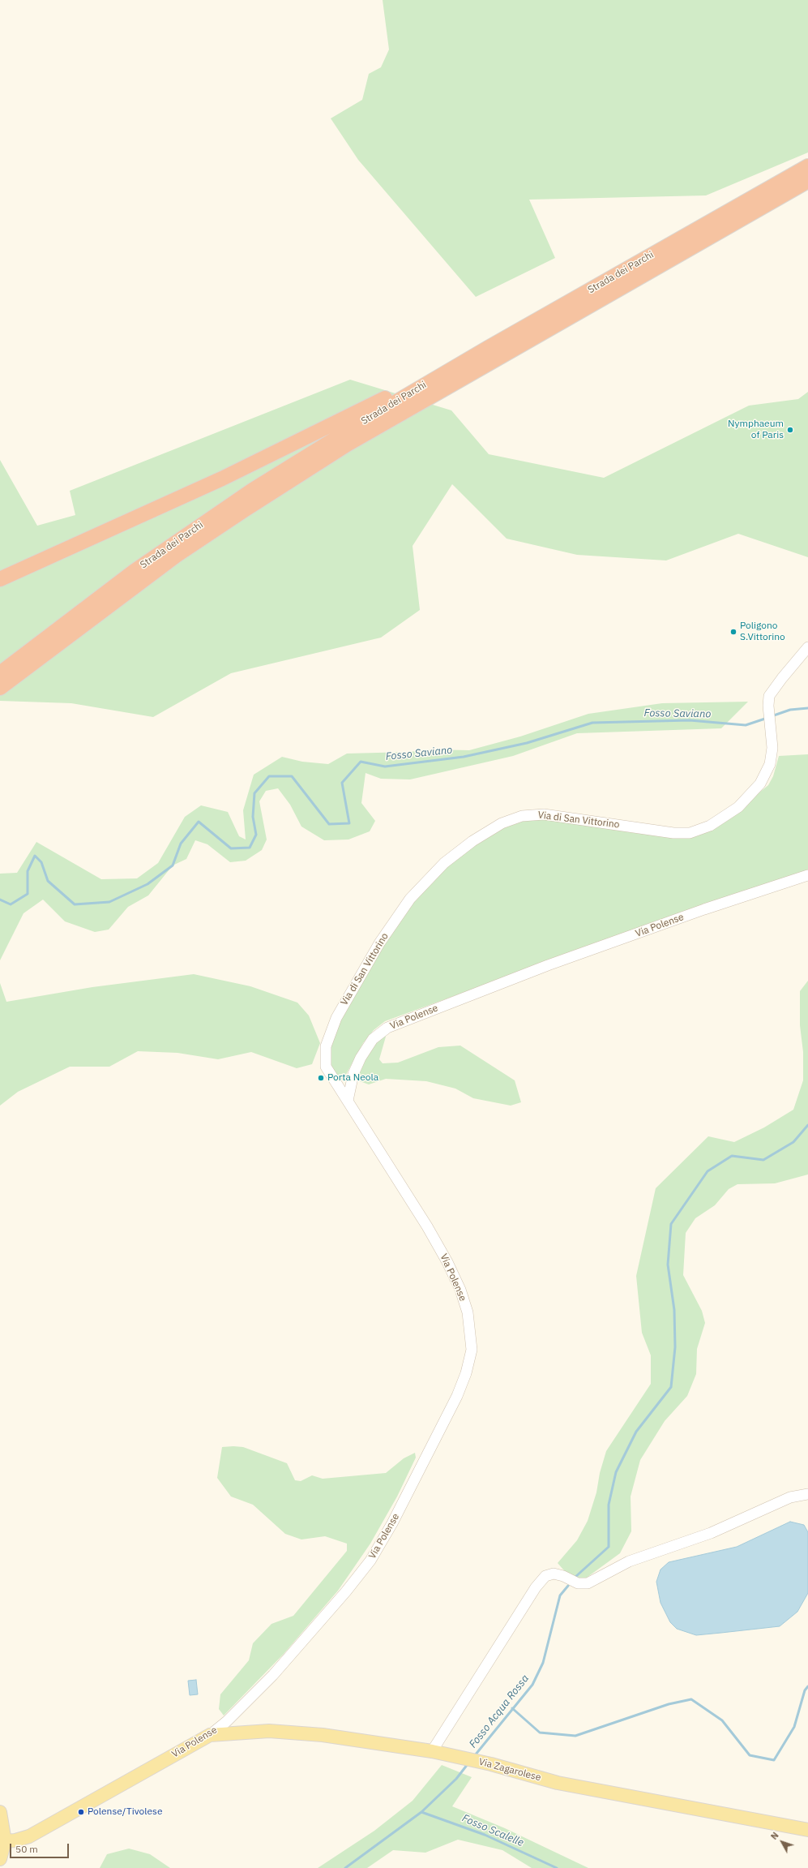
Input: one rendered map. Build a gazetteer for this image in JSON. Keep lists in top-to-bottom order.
{
  "streets": {
    "highway": ["Strada dei Parchi"],
    "main road": ["Via Polense", "Via Zagarolese"],
    "street": ["Via di San Vittorino"]
  },
  "crossings": [
    ["Via di San Vittorino", "Via Polense"],
    ["Via Polense", "Via Zagarolese"]
  ],
  "water": ["Fosso Saviano", "Fosso Acqua Rossa", "Fosso Scalelle"],
  "places": [
    "Nymphaeum of Paris",
    "Poligono S.Vittorino",
    "Porta Neola",
    "Polense/Tivolese"
  ],
  "scale_bar": "50 m",
  "north": "top left"
}
